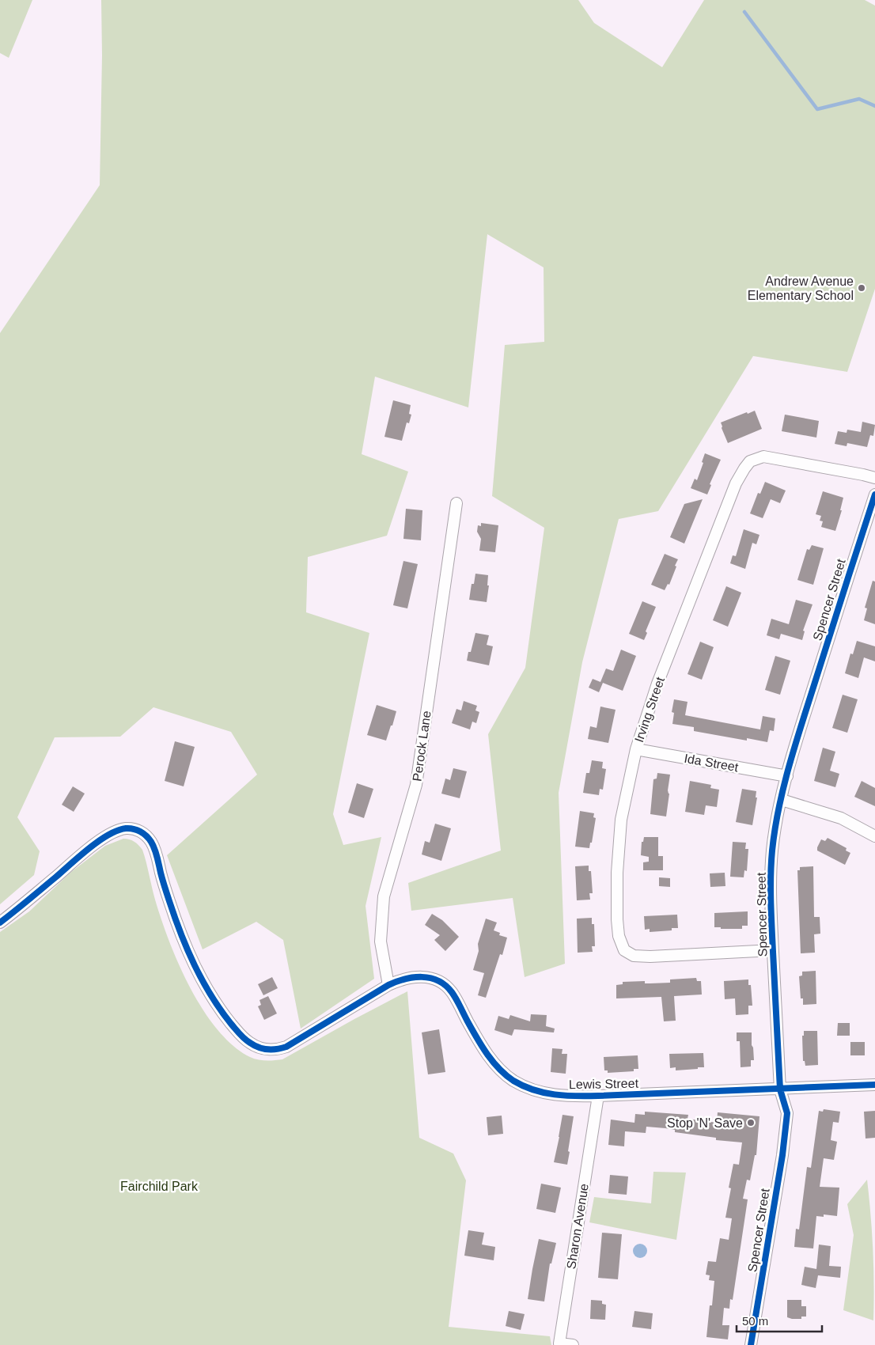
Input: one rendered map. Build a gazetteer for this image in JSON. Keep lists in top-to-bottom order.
{
  "streets": {
    "street": [
      "Spencer Street",
      "Irving Street",
      "Perock Lane",
      "Ida Street",
      "Lewis Street",
      "Sharon Avenue"
    ]
  },
  "crossings": [
    ["Spencer Street", "Irving Street"],
    ["Spencer Street", "Ida Street"],
    ["Spencer Street", "Lewis Street"],
    ["Irving Street", "Ida Street"],
    ["Perock Lane", "Lewis Street"],
    ["Lewis Street", "Sharon Avenue"]
  ],
  "parks": ["Fairchild Park"],
  "places": ["Andrew Avenue Elementary School", "Stop 'N' Save"],
  "scale_bar": "50 m"
}
